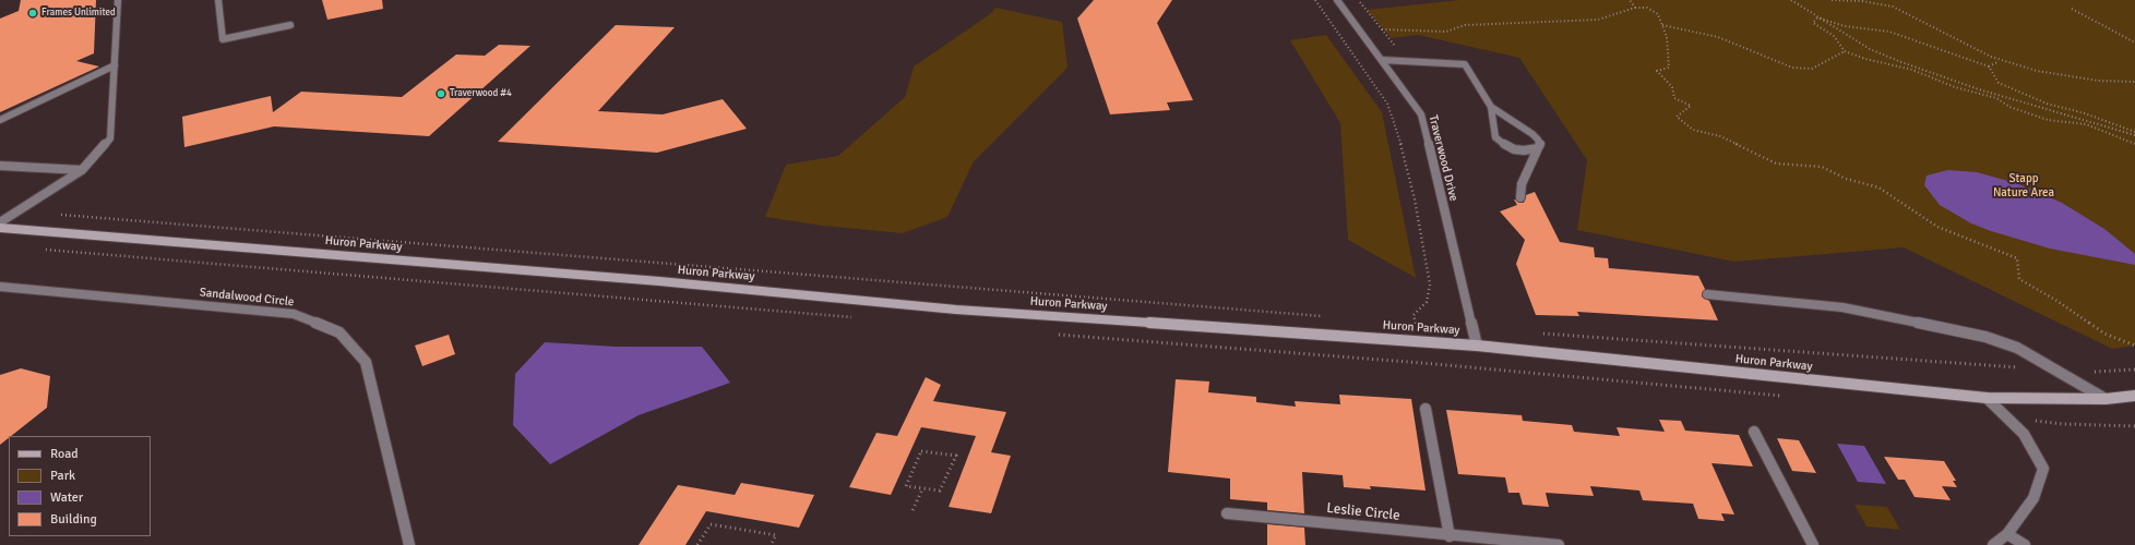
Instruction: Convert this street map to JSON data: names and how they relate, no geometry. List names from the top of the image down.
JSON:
{
  "streets": {
    "street": [
      "Traverwood Drive",
      "Huron Parkway",
      "Sandalwood Circle",
      "Leslie Circle"
    ]
  },
  "crossings": [
    ["Traverwood Drive", "Huron Parkway"]
  ],
  "parks": ["Stapp Nature Area"],
  "places": ["Frames Unlimited", "Traverwood #4"],
  "legend": [
    "Road",
    "Park",
    "Water",
    "Building"
  ]
}
